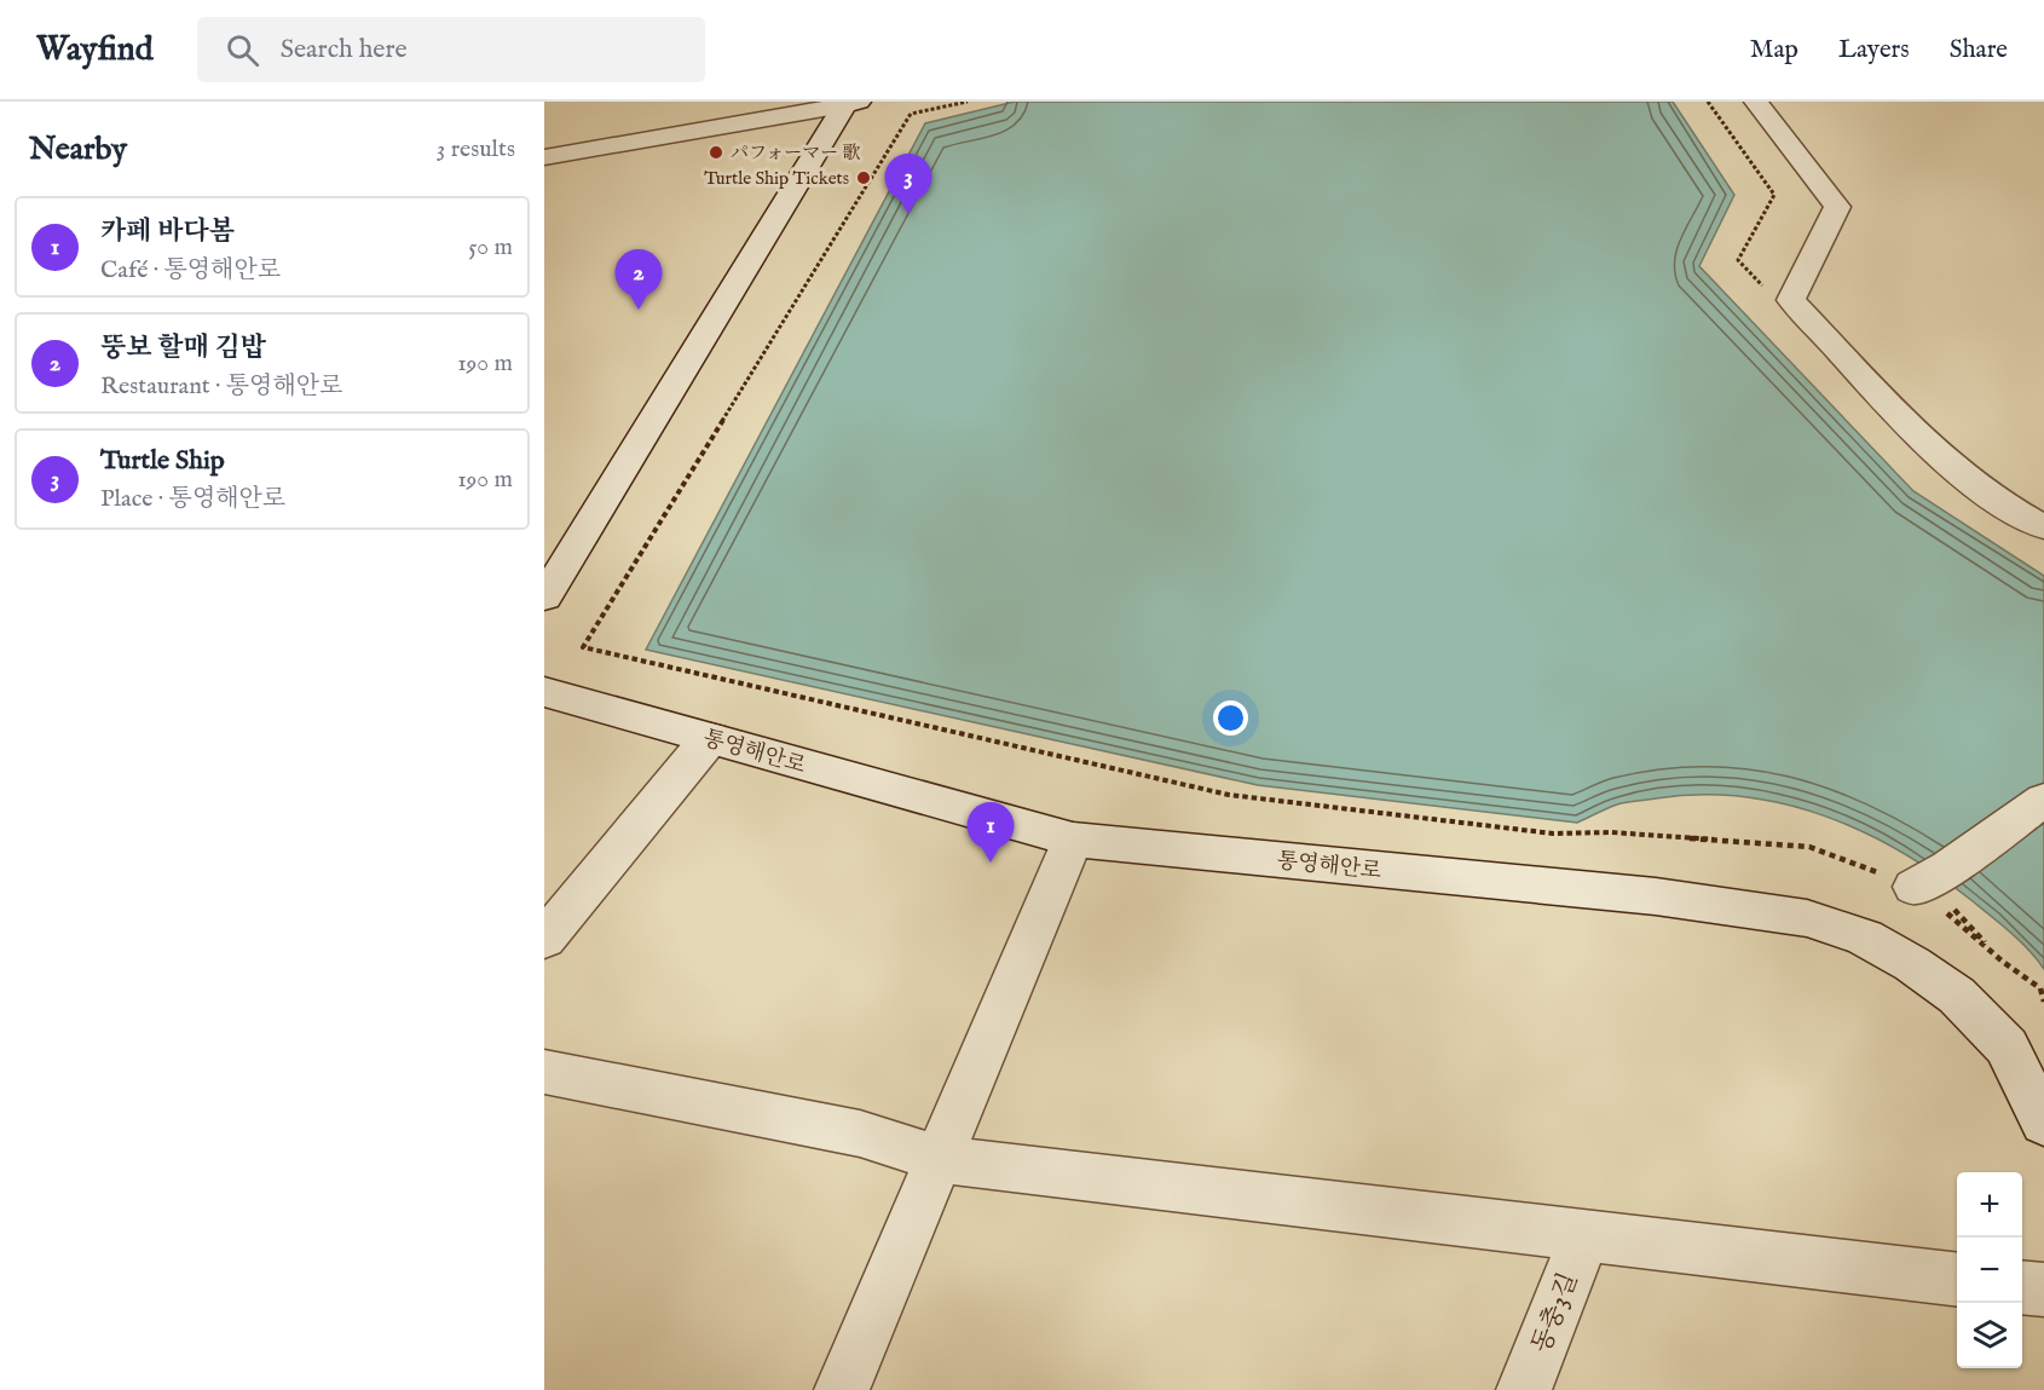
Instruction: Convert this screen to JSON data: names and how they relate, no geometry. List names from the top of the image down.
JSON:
{
  "streets": {
    "street": ["통영해안로", "동충3길"]
  },
  "places": ["パフォーマー 歌", "Turtle Ship Tickets"],
  "page": {
    "header": "Wayfind",
    "search": "Search here",
    "nav": ["Map", "Layers", "Share"],
    "heading": ["Nearby", "3 results"],
    "pins": ["3", "2", "1"],
    "list": [
      {
        "mark": "1",
        "name": "카페 바다봄",
        "note": "Café · 통영해안로",
        "value": "50 m"
      },
      {
        "mark": "2",
        "name": "뚱보 할매 김밥",
        "note": "Restaurant · 통영해안로",
        "value": "190 m"
      },
      {
        "mark": "3",
        "name": "Turtle Ship",
        "note": "Place · 통영해안로",
        "value": "190 m"
      }
    ],
    "map_buttons": ["+", "−"]
  }
}
